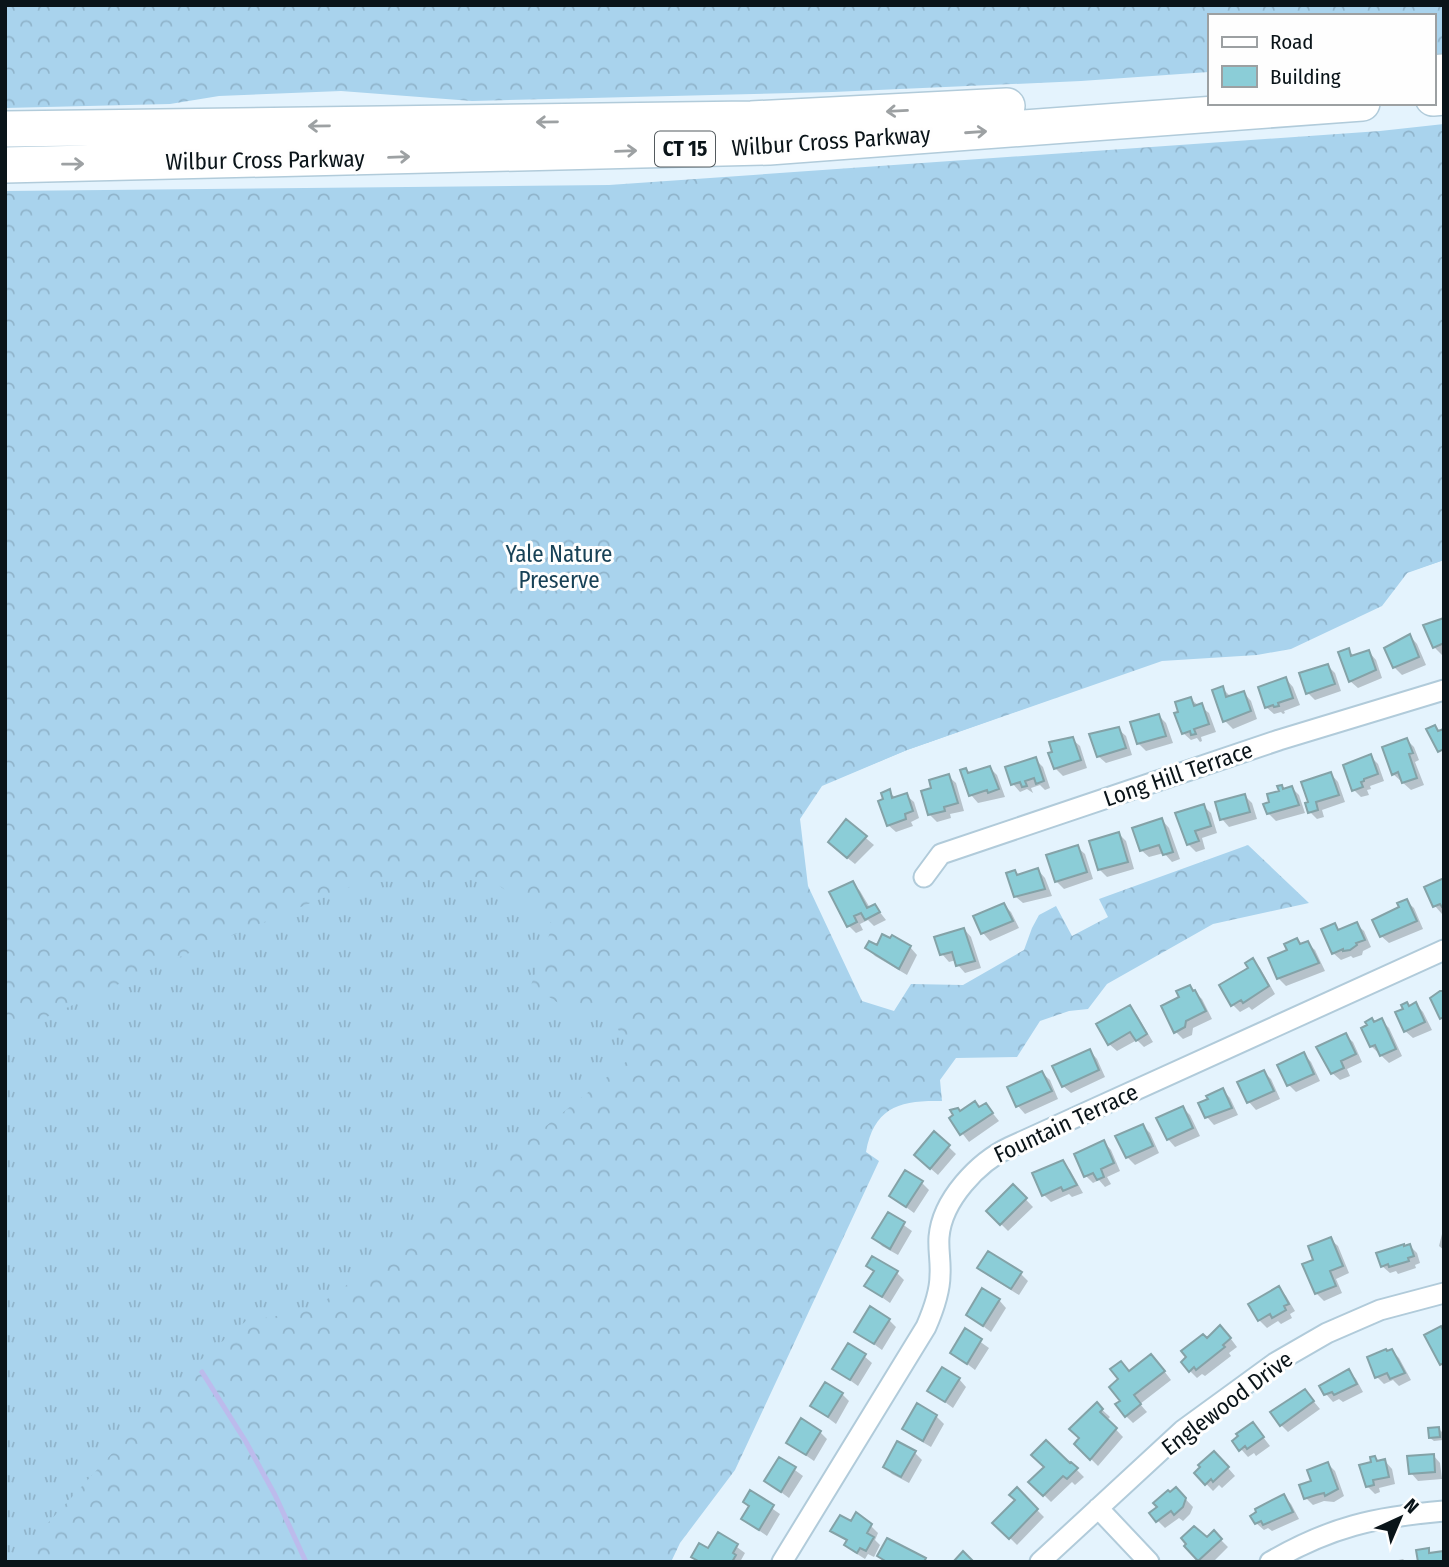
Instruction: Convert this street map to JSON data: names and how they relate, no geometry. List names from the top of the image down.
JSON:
{
  "streets": {
    "highway": ["Wilbur Cross Parkway", "CT 15"],
    "street": ["Long Hill Terrace", "Fountain Terrace", "Englewood Drive"]
  },
  "parks": ["Yale Nature Preserve"],
  "legend": ["Road", "Building"],
  "north": "top right"
}
